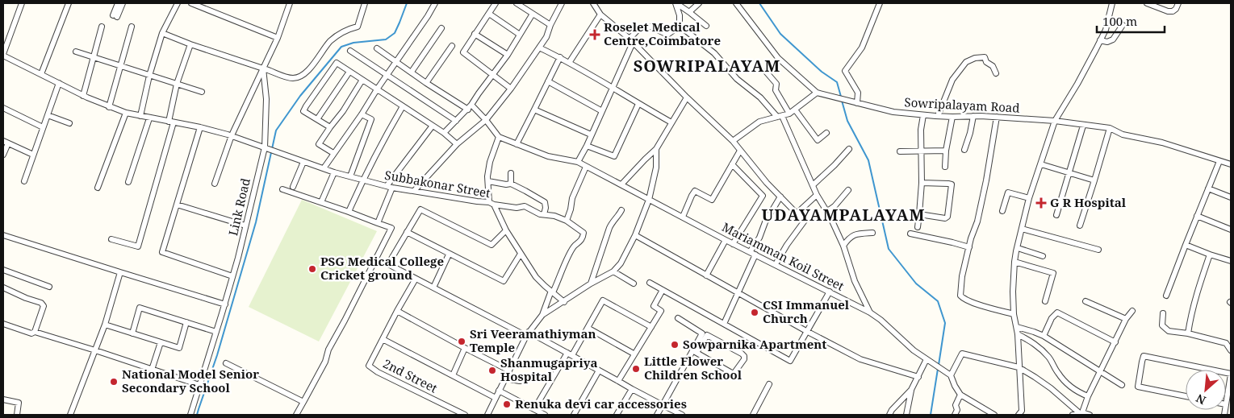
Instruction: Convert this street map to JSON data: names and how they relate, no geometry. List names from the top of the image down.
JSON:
{
  "streets": {
    "street": [
      "Sowripalayam Road",
      "Subbakonar Street",
      "Link Road",
      "Mariamman Koil Street",
      "2nd Street"
    ]
  },
  "crossings": [
    ["Subbakonar Street", "Link Road"]
  ],
  "districts": ["SOWRIPALAYAM", "UDAYAMPALAYAM"],
  "places": {
    "health": ["Roselet Medical Centre,Coimbatore", "G R Hospital"],
    "other": [
      "PSG Medical College Cricket ground",
      "CSI Immanuel Church",
      "Sri Veeramathiyman Temple",
      "Sowparnika Apartment",
      "Little Flower Children School",
      "Shanmugapriya Hospital",
      "National Model Senior Secondary School",
      "Renuka devi car accessories"
    ]
  },
  "scale_bar": "100 m",
  "north": "bottom left"
}
